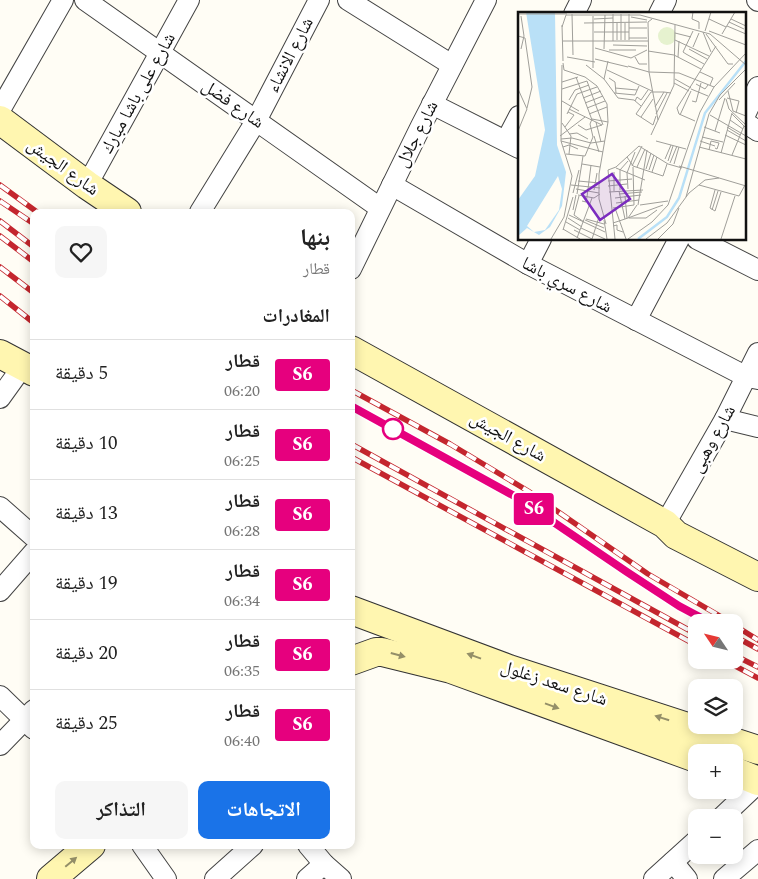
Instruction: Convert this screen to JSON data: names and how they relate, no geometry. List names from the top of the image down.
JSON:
{
  "streets": {
    "main road": ["شارع الجيش", "شارع سعد زغلول"],
    "street": [
      "شارع الانشاء",
      "شارع على باشا مبارك",
      "شارع فضل",
      "شارع جلال",
      "شارع سري باشا",
      "شارع وهبى"
    ]
  },
  "crossings": [
    ["شارع الانشاء", "شارع فضل"],
    ["شارع على باشا مبارك", "شارع فضل"],
    ["شارع على باشا مبارك", "شارع الجيش"],
    ["شارع فضل", "شارع جلال"],
    ["شارع جلال", "شارع سري باشا"],
    ["شارع الجيش", "شارع وهبى"],
    ["شارع سري باشا", "شارع وهبى"]
  ],
  "north": "top left",
  "page": {
    "on_map": "S6",
    "heading": [
      ["بنها", "قطار"],
      "المغادرات"
    ],
    "list": [
      {
        "mark": "S6",
        "name": "قطار",
        "note": "06:20",
        "value": "5 دقيقة"
      },
      {
        "mark": "S6",
        "name": "قطار",
        "note": "06:25",
        "value": "10 دقيقة"
      },
      {
        "mark": "S6",
        "name": "قطار",
        "note": "06:28",
        "value": "13 دقيقة"
      },
      {
        "mark": "S6",
        "name": "قطار",
        "note": "06:34",
        "value": "19 دقيقة"
      },
      {
        "mark": "S6",
        "name": "قطار",
        "note": "06:35",
        "value": "20 دقيقة"
      },
      {
        "mark": "S6",
        "name": "قطار",
        "note": "06:40",
        "value": "25 دقيقة"
      }
    ],
    "map_buttons": ["+", "−"],
    "buttons": ["الاتجاهات", "التذاكر"]
  }
}
